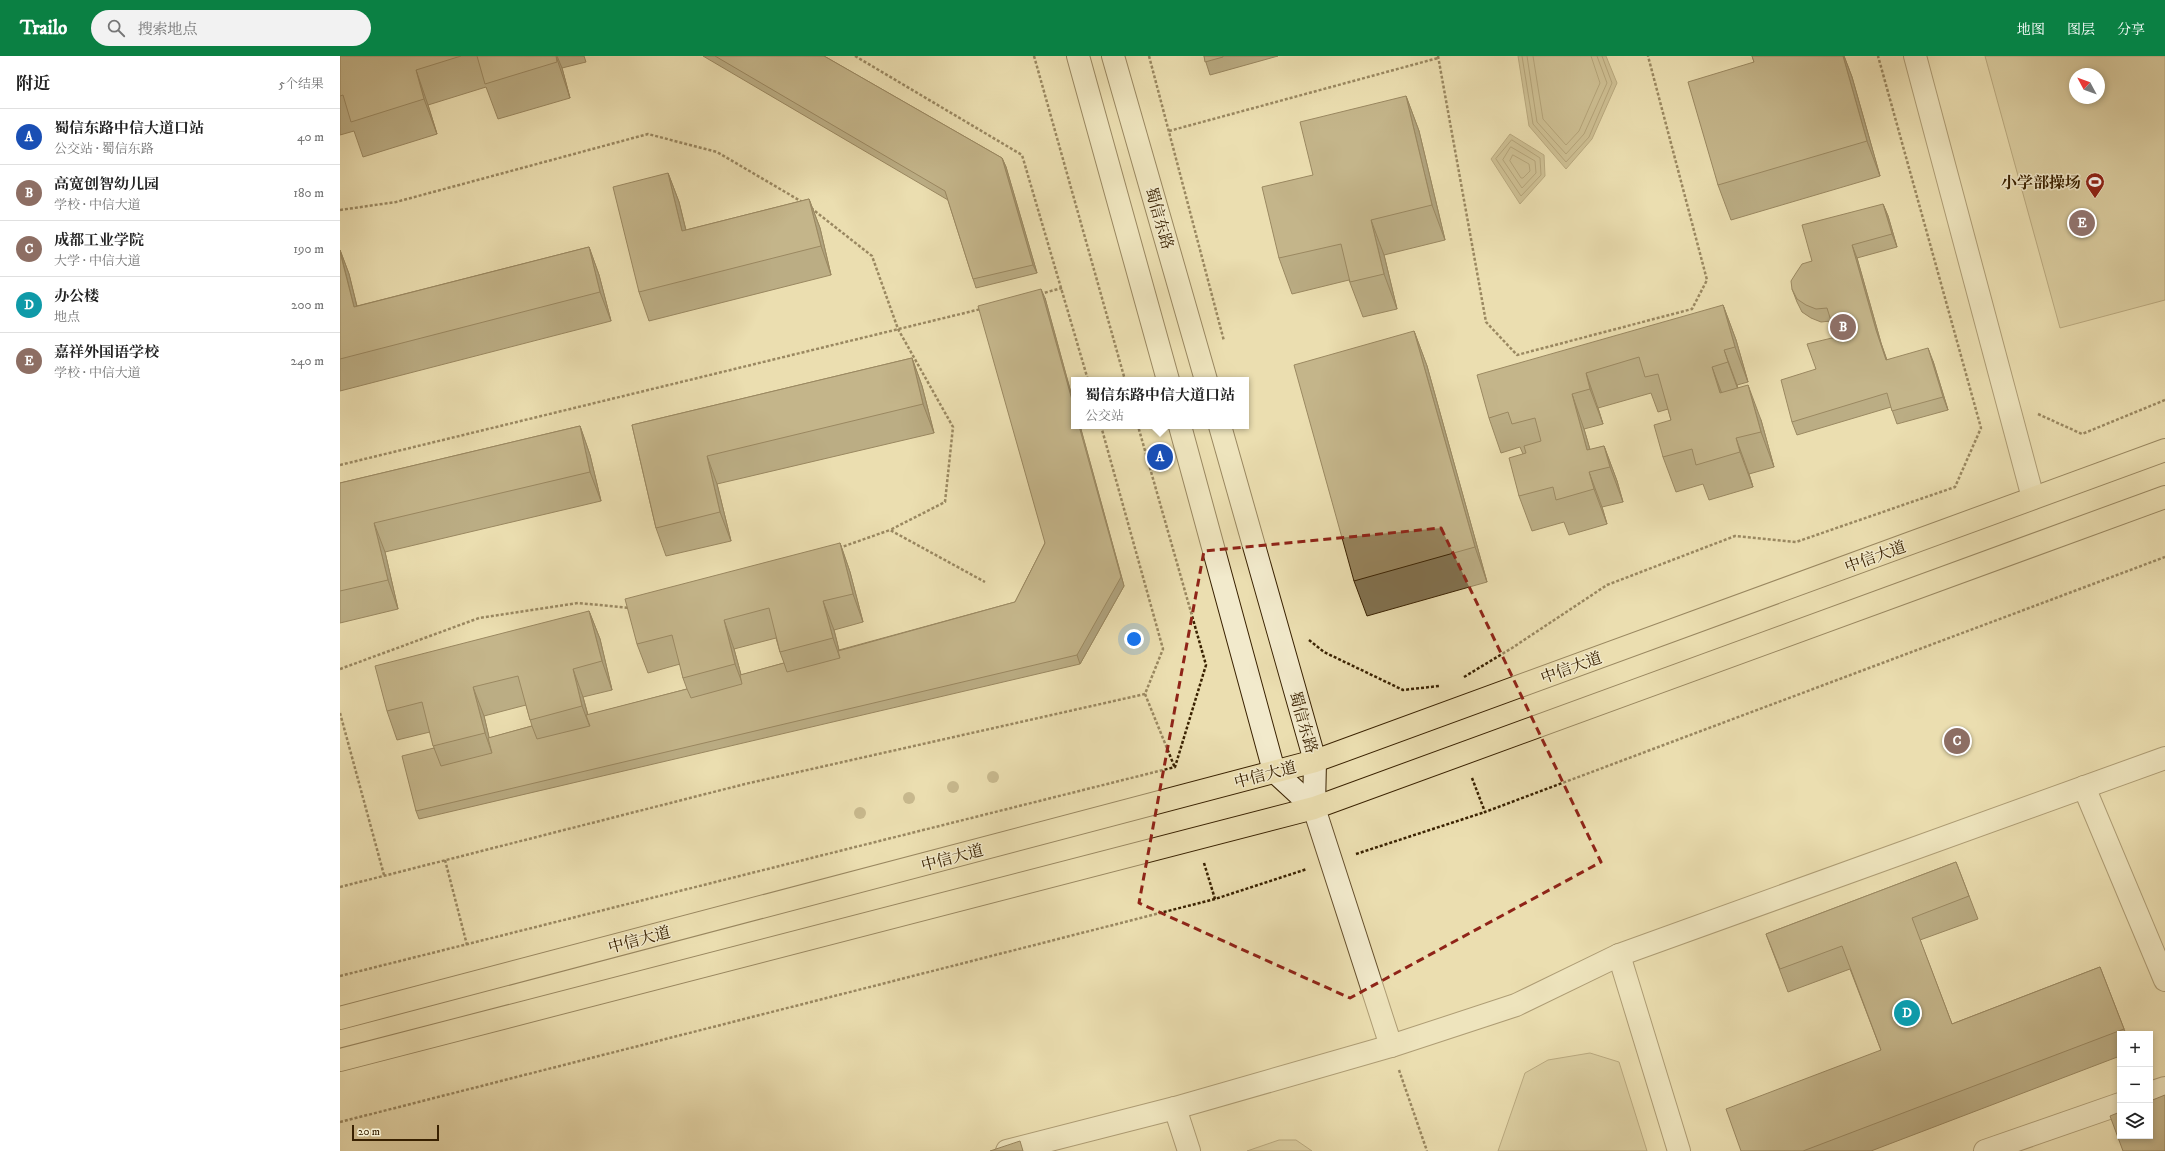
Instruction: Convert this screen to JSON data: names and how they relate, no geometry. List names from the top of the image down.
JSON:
{
  "streets": {
    "main road": ["中信大道"],
    "street": ["蜀信东路"]
  },
  "crossings": [
    ["蜀信东路", "中信大道"]
  ],
  "places": {
    "sports": ["小学部操场"]
  },
  "scale_bar": "20 m",
  "north": "top left",
  "page": {
    "header": "Trailo",
    "search": "搜索地点",
    "nav": ["地图", "图层", "分享"],
    "heading": ["附近", "5个结果"],
    "list": [
      {
        "mark": "A",
        "name": "蜀信东路中信大道口站",
        "note": "公交站 · 蜀信东路",
        "value": "40 m"
      },
      {
        "mark": "B",
        "name": "高宽创智幼儿园",
        "note": "学校 · 中信大道",
        "value": "180 m"
      },
      {
        "mark": "C",
        "name": "成都工业学院",
        "note": "大学 · 中信大道",
        "value": "190 m"
      },
      {
        "mark": "D",
        "name": "办公楼",
        "note": "地点",
        "value": "200 m"
      },
      {
        "mark": "E",
        "name": "嘉祥外国语学校",
        "note": "学校 · 中信大道",
        "value": "240 m"
      }
    ],
    "pins": [
      "E",
      "B",
      "A",
      "C",
      "D"
    ],
    "popup": ["蜀信东路中信大道口站", "公交站"],
    "map_buttons": ["+", "−"],
    "scale": "20 m"
  }
}
